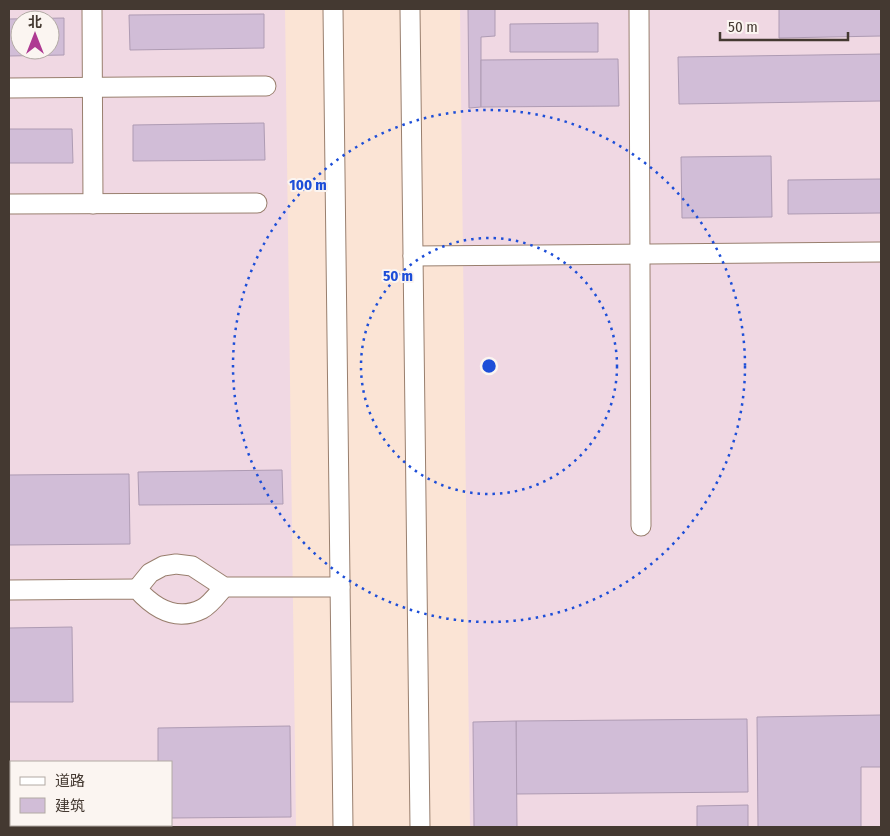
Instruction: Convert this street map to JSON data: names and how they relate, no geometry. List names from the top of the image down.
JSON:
{
  "legend": ["道路", "建筑"],
  "scale_bar": "50 m",
  "north": "top",
  "rings": ["100 m", "50 m"]
}
